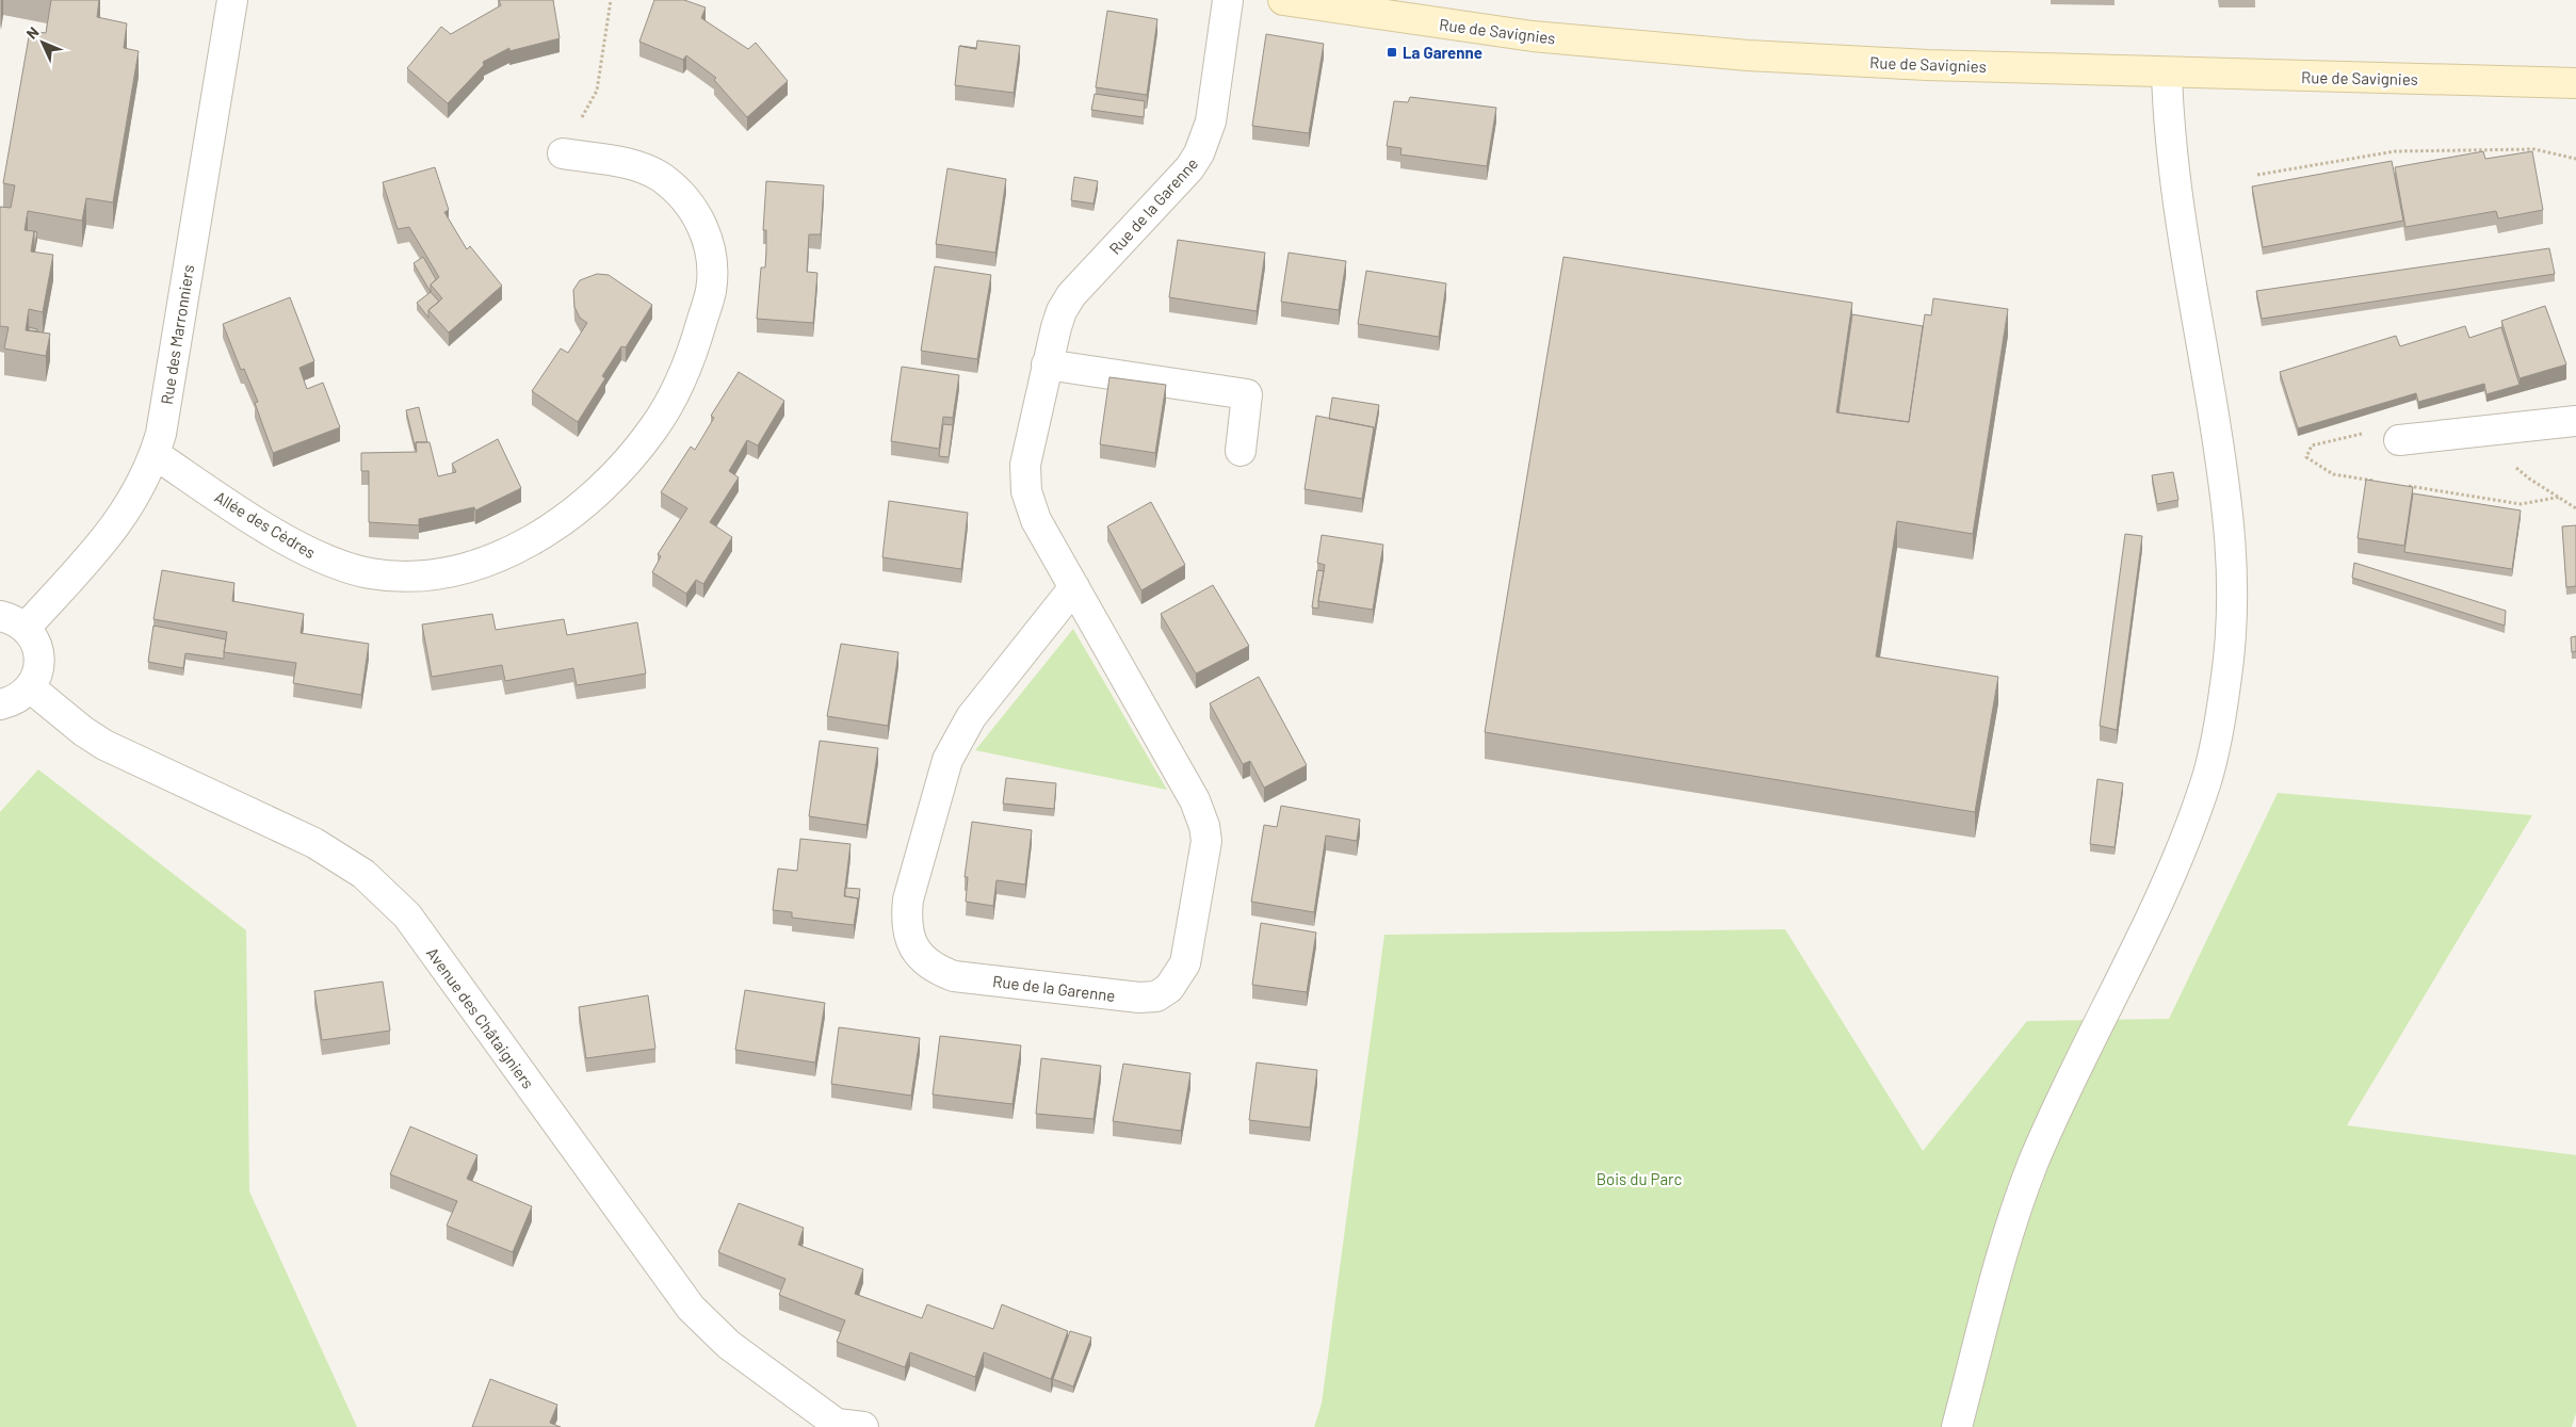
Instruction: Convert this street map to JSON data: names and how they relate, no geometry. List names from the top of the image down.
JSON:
{
  "streets": {
    "street": [
      "Rue de Savignies",
      "Rue de la Garenne",
      "Rue des Marronniers",
      "Allée des Cèdres",
      "Avenue des Châtaigniers"
    ]
  },
  "crossings": [
    ["Rue des Marronniers", "Allée des Cèdres"]
  ],
  "parks": ["Bois du Parc"],
  "places": {
    "transit": ["La Garenne"]
  },
  "north": "top left"
}
